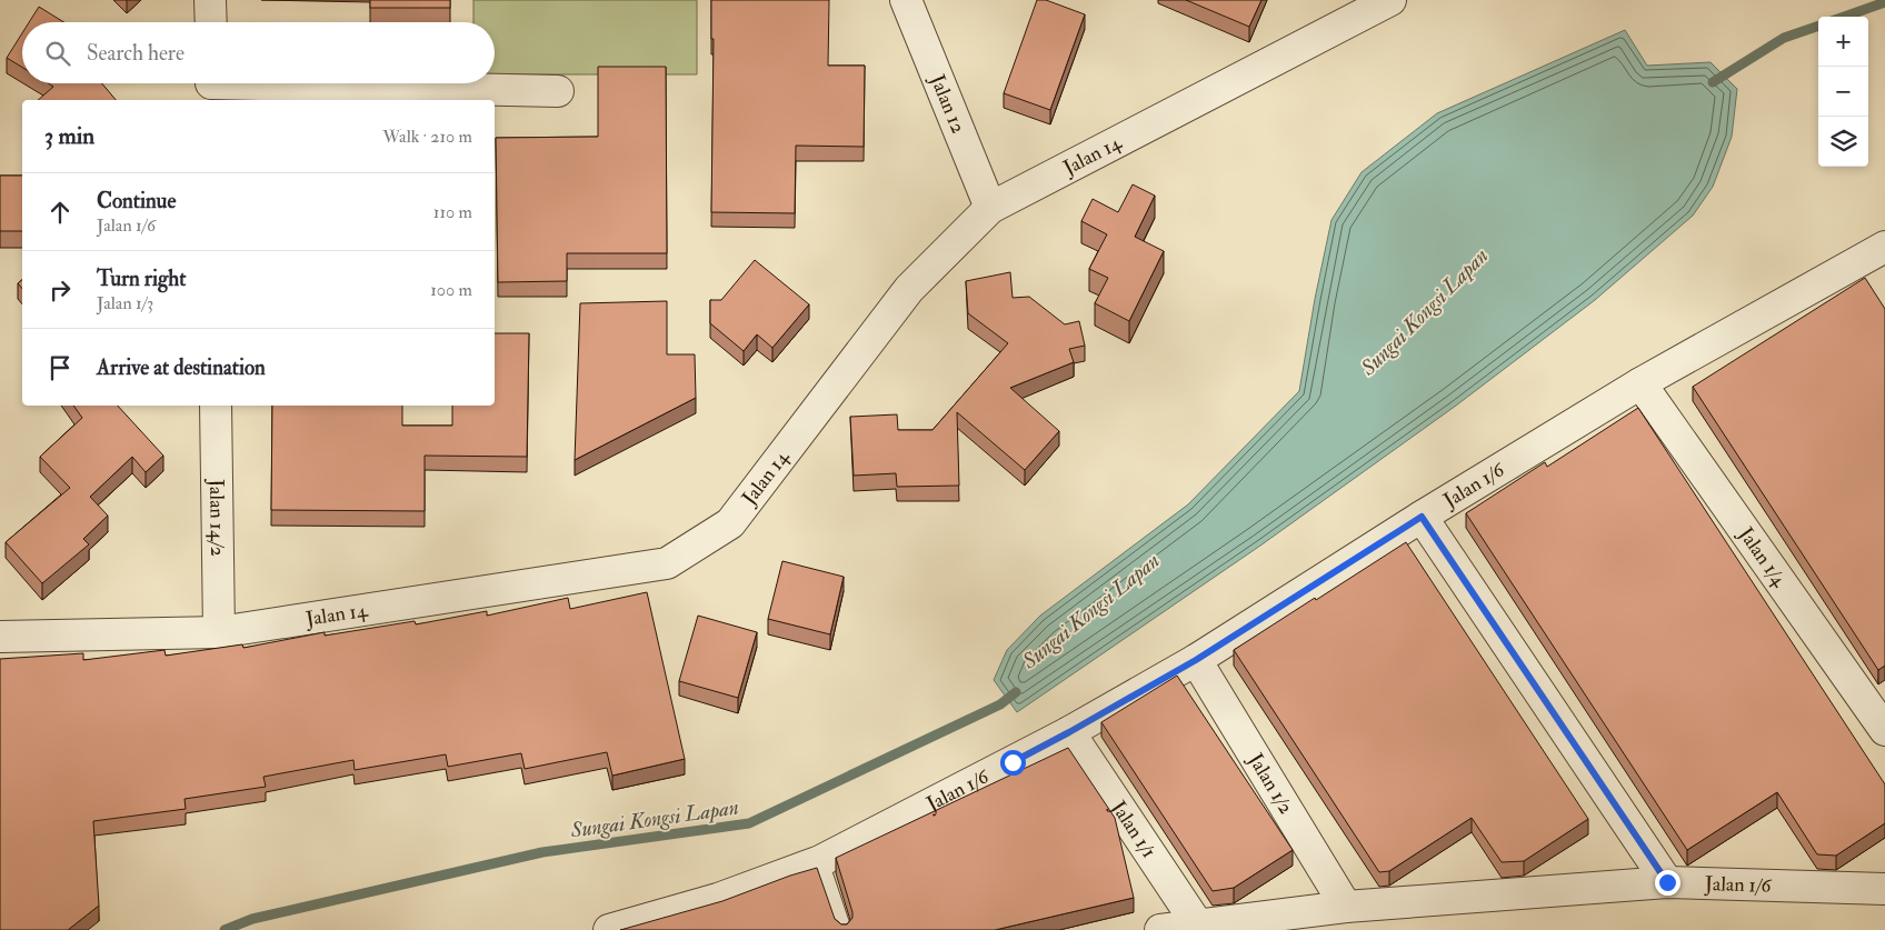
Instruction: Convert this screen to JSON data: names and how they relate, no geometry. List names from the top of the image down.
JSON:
{
  "streets": {
    "street": [
      "Jalan 12",
      "Jalan 14",
      "Jalan 1/6",
      "Jalan 14/2",
      "Jalan 1/4",
      "Jalan 1/2",
      "Jalan 1/1"
    ]
  },
  "crossings": [
    ["Jalan 12", "Jalan 14"],
    ["Jalan 14", "Jalan 14/2"],
    ["Jalan 1/6", "Jalan 1/4"],
    ["Jalan 1/6", "Jalan 1/2"],
    ["Jalan 1/6", "Jalan 1/1"]
  ],
  "water": ["Sungai Kongsi Lapan"],
  "page": {
    "map_buttons": ["+", "−"],
    "search": "Search here",
    "heading": ["3 min", "Walk · 210 m"],
    "list": [
      ["Continue", "Jalan 1/6", "110 m"],
      ["Turn right", "Jalan 1/3", "100 m"],
      "Arrive at destination"
    ]
  }
}
